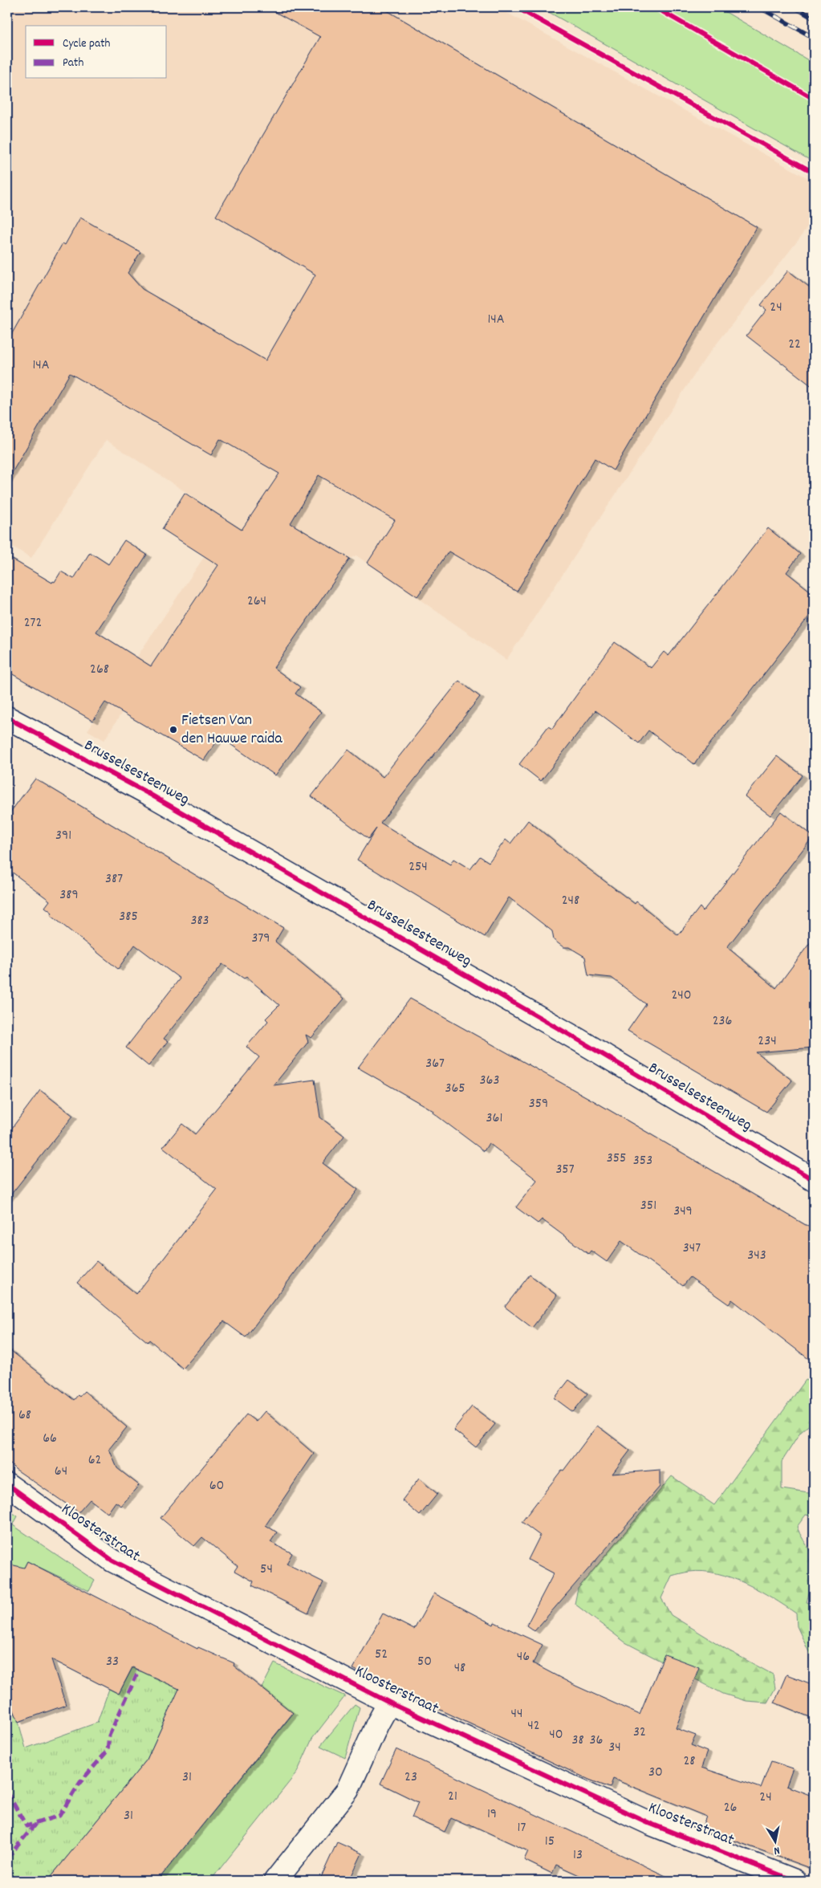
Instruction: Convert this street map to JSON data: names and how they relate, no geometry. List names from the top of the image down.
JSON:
{
  "streets": {
    "street": ["Brusselsesteenweg", "Kloosterstraat"]
  },
  "places": ["Fietsen Van den Hauwe raida"],
  "house_numbers": [
    "24",
    "14A",
    "22",
    "14A",
    "264",
    "272",
    "268",
    "391",
    "254",
    "387",
    "389",
    "248",
    "385",
    "383",
    "379",
    "240",
    "236",
    "234",
    "367",
    "363",
    "365",
    "359",
    "361",
    "355",
    "353",
    "357",
    "351",
    "349",
    "347",
    "343",
    "68",
    "66",
    "62",
    "64",
    "60",
    "54",
    "52",
    "46",
    "33",
    "50",
    "48",
    "44",
    "42",
    "32",
    "40",
    "38",
    "36",
    "34",
    "28",
    "30",
    "31",
    "23",
    "21",
    "24",
    "26",
    "19",
    "31",
    "17",
    "15",
    "13"
  ],
  "legend": ["Cycle path", "Path"],
  "north": "bottom"
}
